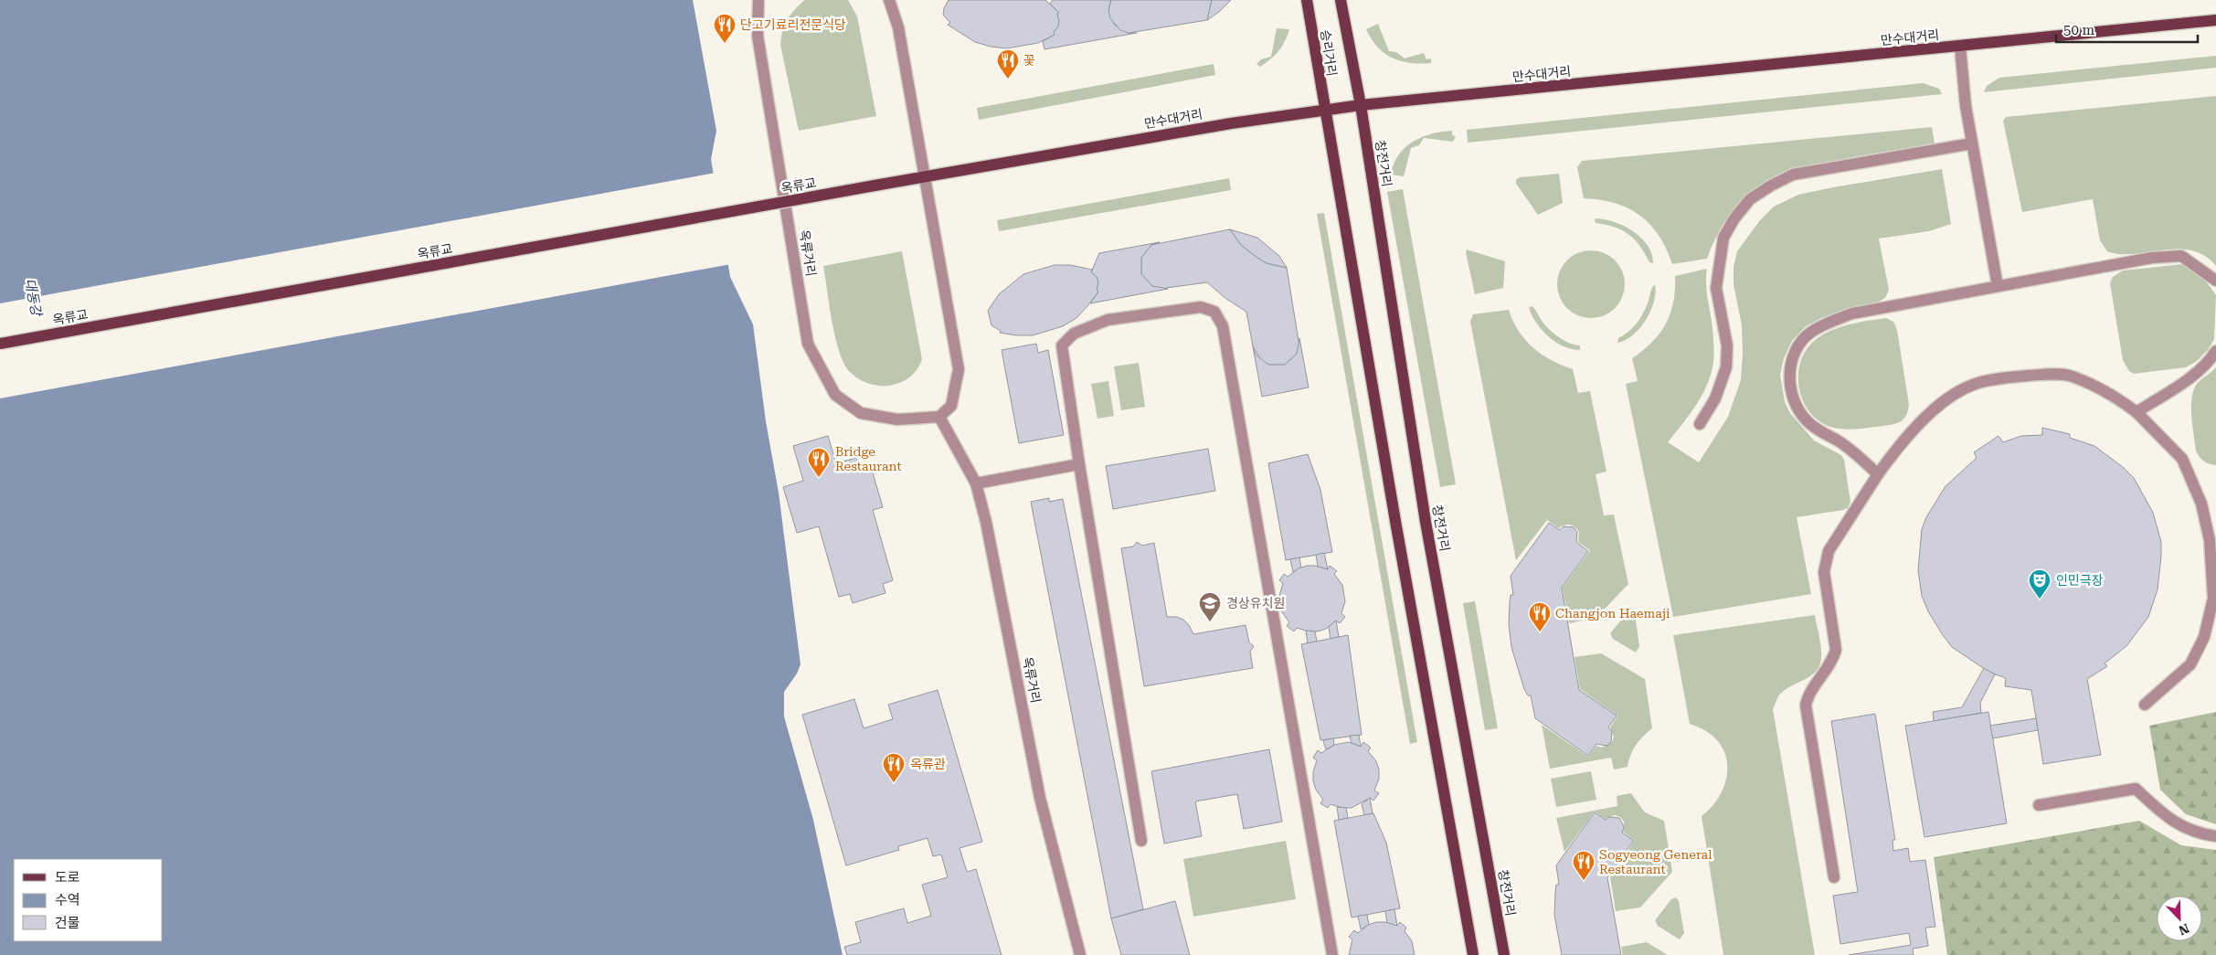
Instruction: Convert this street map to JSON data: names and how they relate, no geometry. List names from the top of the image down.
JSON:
{
  "streets": {
    "main road": [
      "만수대거리",
      "승리거리",
      "창전거리",
      "옥류교"
    ],
    "street": ["옥류거리"]
  },
  "crossings": [
    ["만수대거리", "승리거리"],
    ["만수대거리", "창전거리"],
    ["만수대거리", "옥류교"],
    ["승리거리", "창전거리"]
  ],
  "water": ["대동강"],
  "places": {
    "restaurant": [
      "단고기료리전문식당",
      "꽃",
      "Bridge Restaurant",
      "Changjon Haemaji",
      "옥류관",
      "Sogyeong General Restaurant"
    ],
    "theatre": ["인민극장"],
    "school or university": ["경상유치원"]
  },
  "legend": ["도로", "수역", "건물"],
  "scale_bar": "50 m",
  "north": "bottom right"
}
